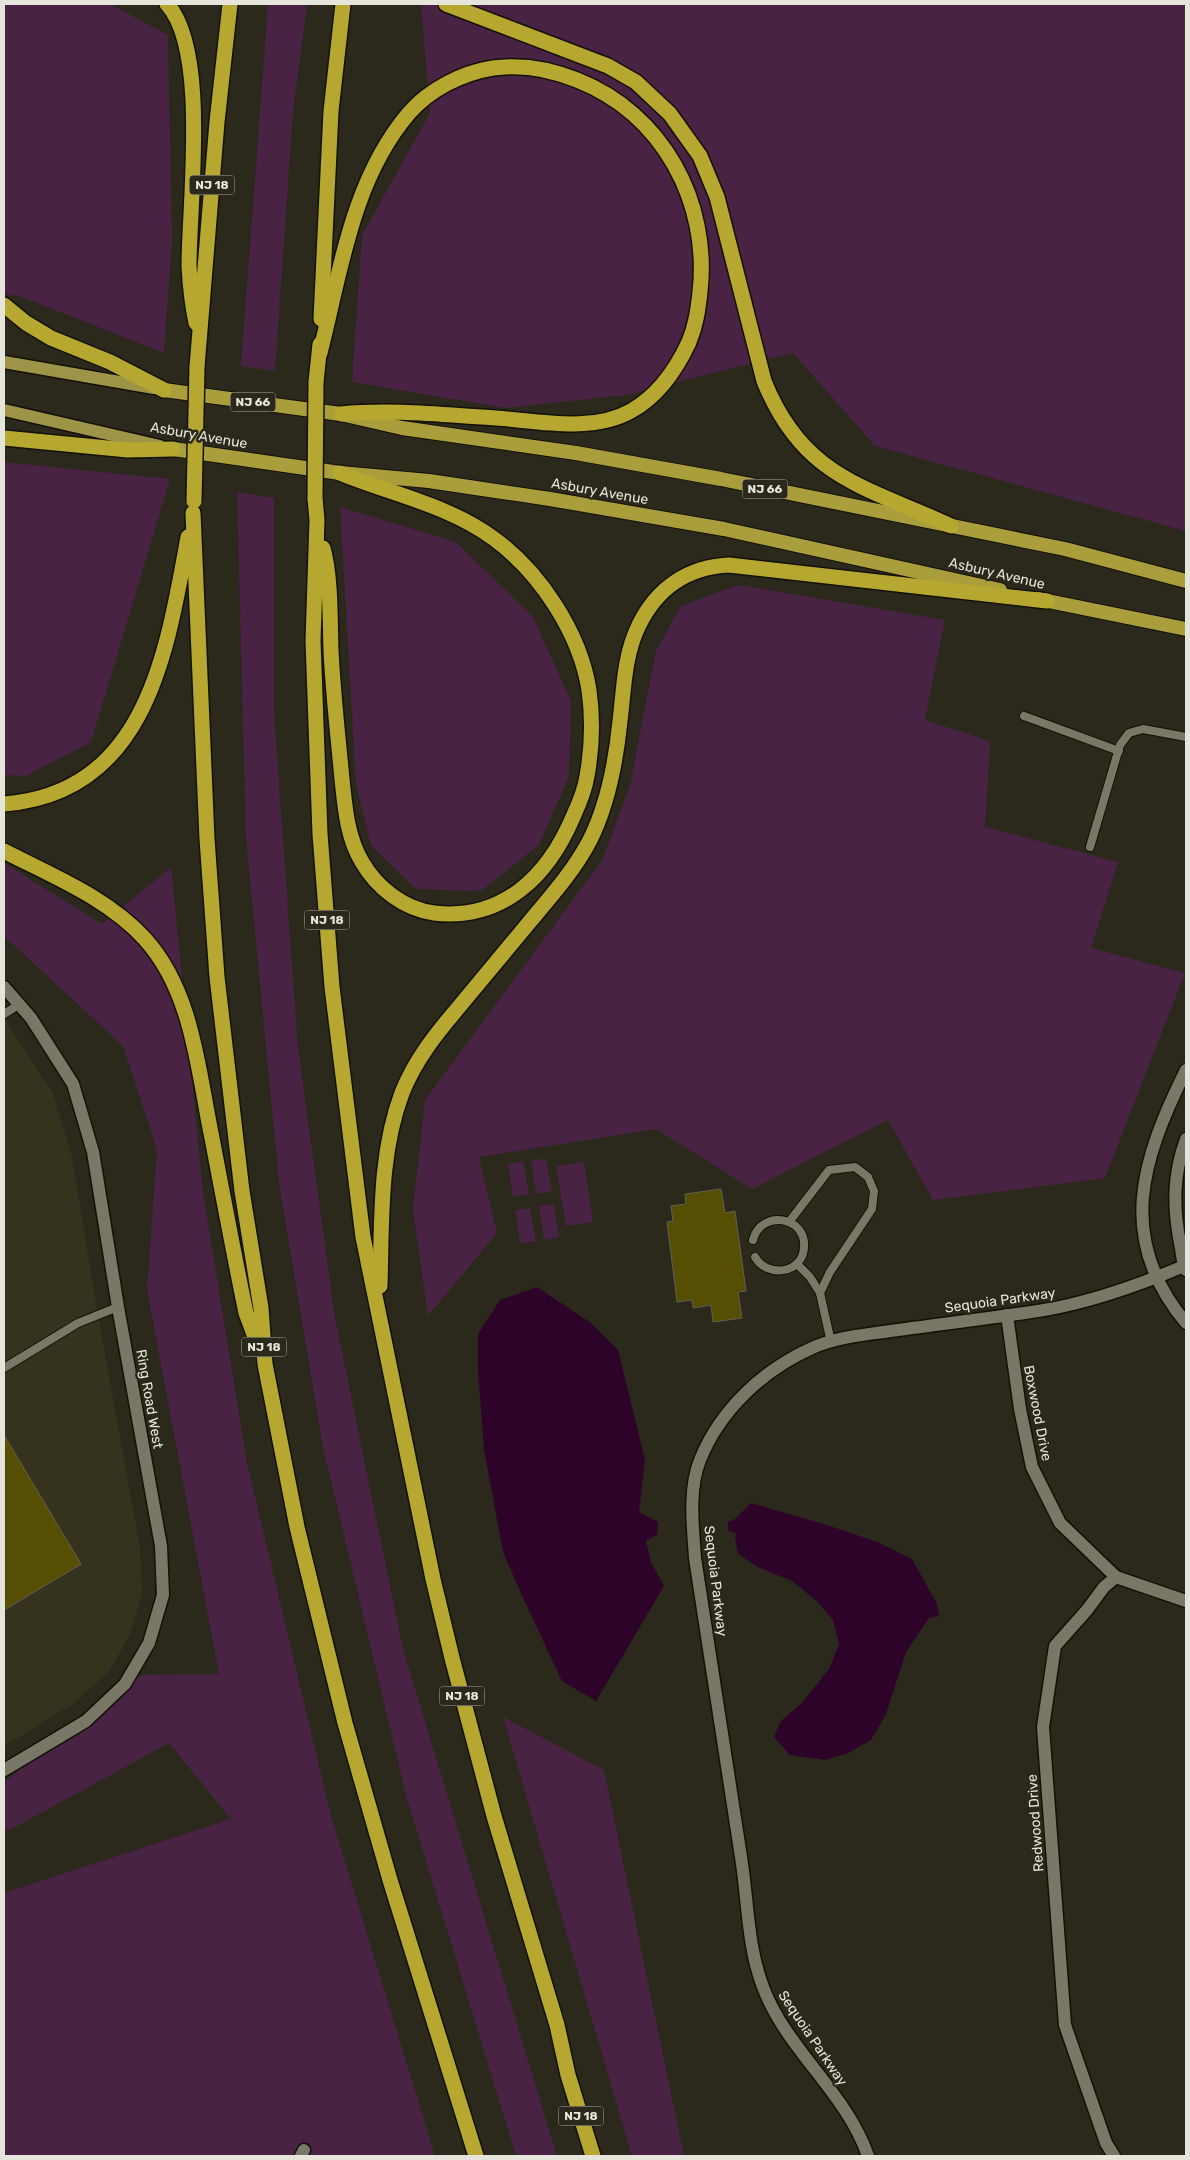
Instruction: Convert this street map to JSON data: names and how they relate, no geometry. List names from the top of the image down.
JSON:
{
  "streets": {
    "highway": ["NJ 18", "NJ 66", "Asbury Avenue"],
    "street": [
      "Sequoia Parkway",
      "Ring Road West",
      "Boxwood Drive",
      "Redwood Drive"
    ]
  },
  "crossings": [
    ["Sequoia Parkway", "Boxwood Drive"],
    ["Boxwood Drive", "Redwood Drive"]
  ]
}
